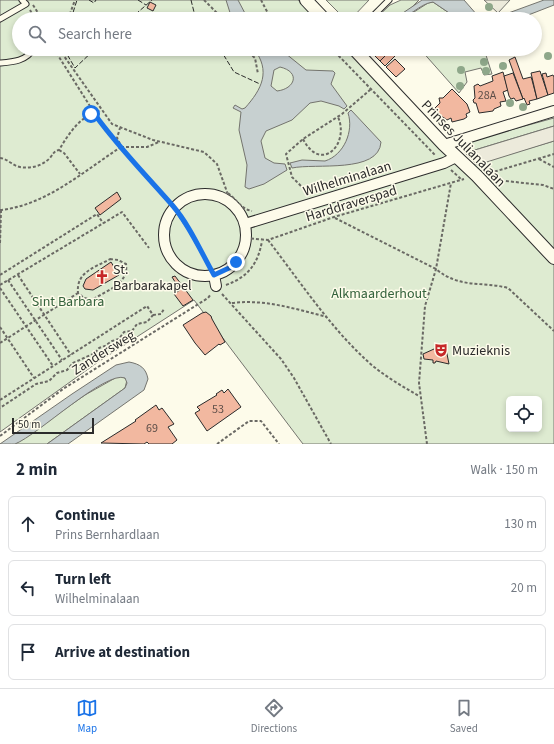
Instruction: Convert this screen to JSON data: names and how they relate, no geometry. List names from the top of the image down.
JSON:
{
  "streets": {
    "street": ["Prinses Julianalaan", "Wilhelminalaan"],
    "path": ["Harddraverspad", "Zandersweg"]
  },
  "crossings": [
    ["Prinses Julianalaan", "Wilhelminalaan"],
    ["Harddraverspad", "Zandersweg"]
  ],
  "parks": ["Alkmaarderhout", "Sint Barbara"],
  "places": {
    "church": ["St. Barbarakapel"],
    "theatre": ["Muzieknis"]
  },
  "house_numbers": ["28A", "53", "69"],
  "scale_bar": "50 m",
  "page": {
    "search": "Search here",
    "scale": "50 m",
    "heading": ["2 min", "Walk · 150 m"],
    "list": [
      ["Continue", "Prins Bernhardlaan", "130 m"],
      ["Turn left", "Wilhelminalaan", "20 m"],
      "Arrive at destination"
    ],
    "nav": ["Map", "Directions", "Saved"]
  }
}
